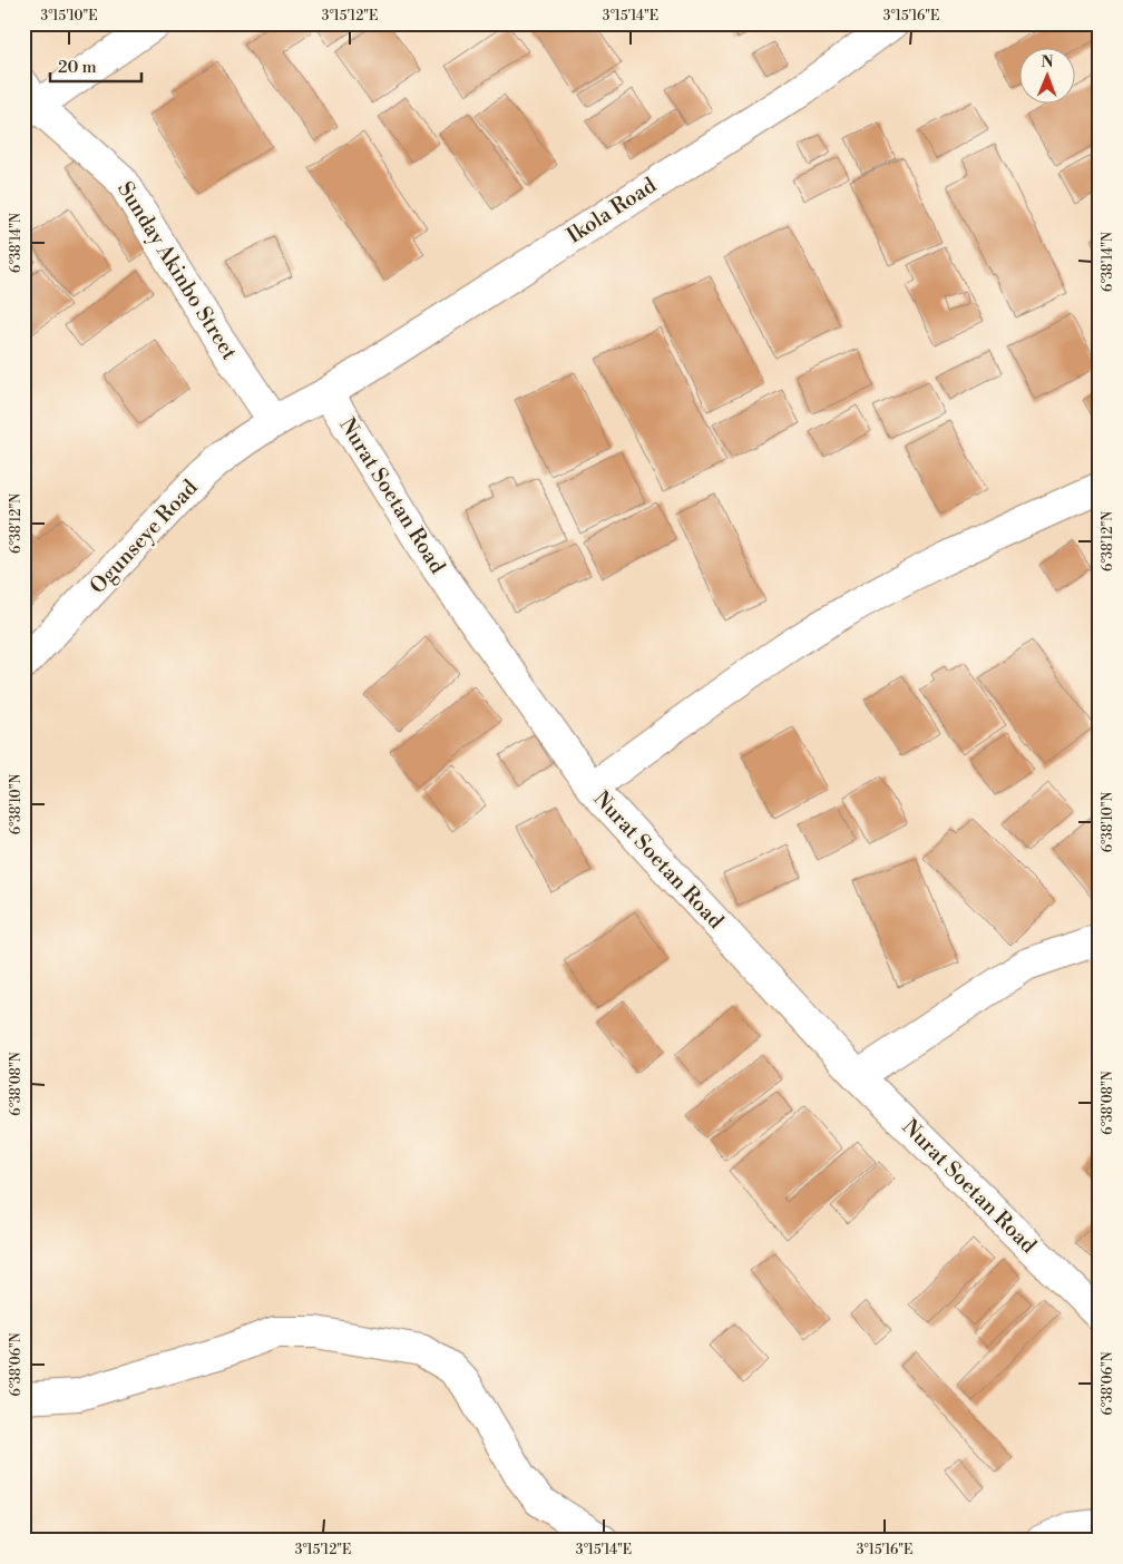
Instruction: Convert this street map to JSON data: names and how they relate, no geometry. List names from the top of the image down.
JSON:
{
  "streets": {
    "street": [
      "Ikola Road",
      "Sunday Akinbo Street",
      "Nurat Soetan Road",
      "Ogunseye Road"
    ]
  },
  "crossings": [
    ["Ikola Road", "Nurat Soetan Road"],
    ["Sunday Akinbo Street", "Ogunseye Road"]
  ],
  "scale_bar": "20 m",
  "north": "top",
  "coordinates": [
    "3°15'10\"E",
    "3°15'12\"E",
    "3°15'14\"E",
    "3°15'16\"E",
    "6°38'14\"N",
    "6°38'12\"N",
    "6°38'10\"N",
    "6°38'08\"N",
    "6°38'06\"N"
  ]
}
